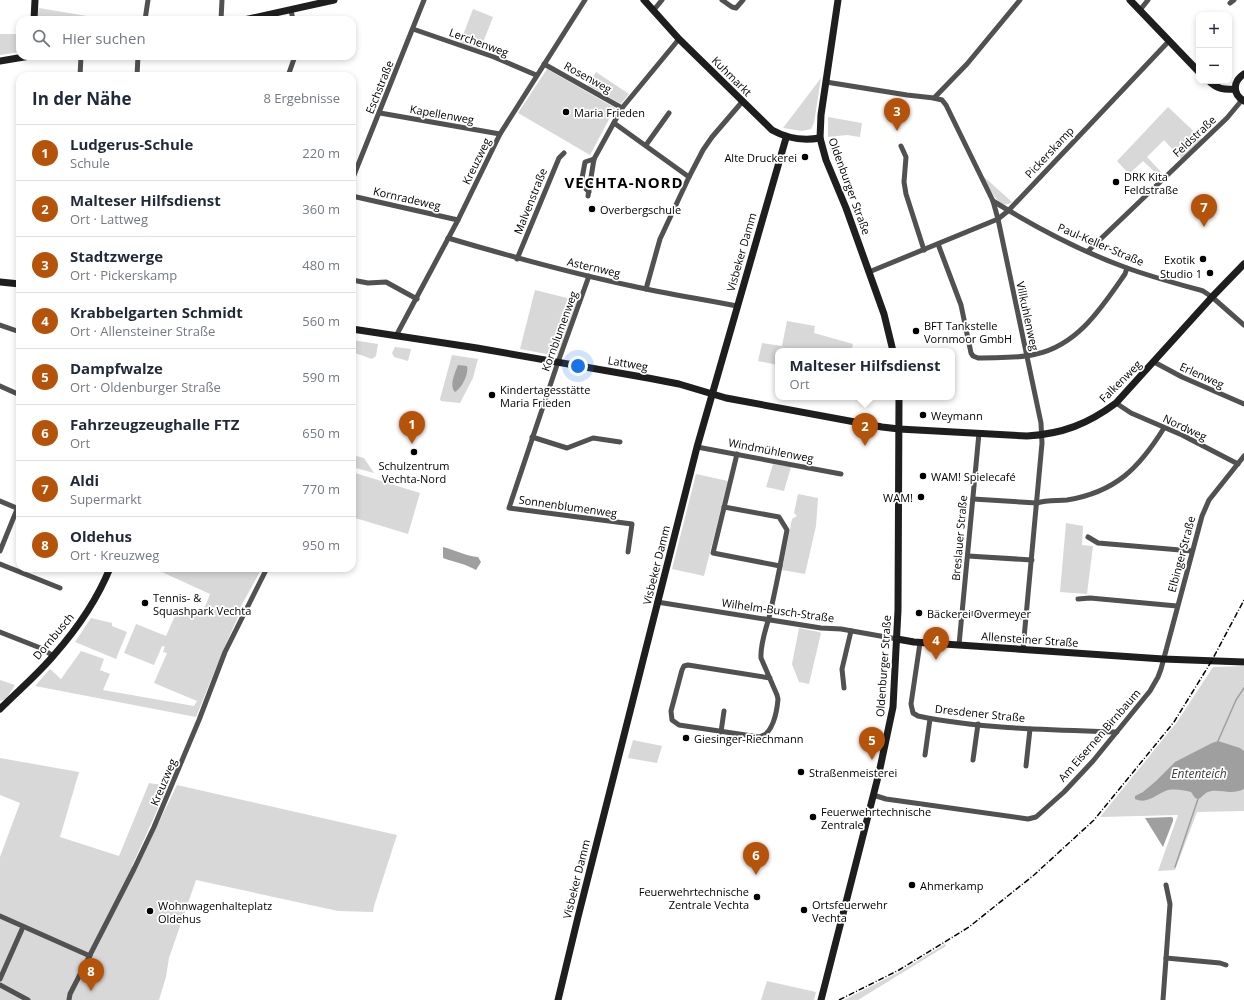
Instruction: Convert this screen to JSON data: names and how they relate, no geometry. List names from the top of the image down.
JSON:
{
  "streets": {
    "street": [
      "Lerchenweg",
      "Kuhmarkt",
      "Rosenweg",
      "Eschstraße",
      "Kapellenweg",
      "Feldstraße",
      "Pickerskamp",
      "Kreuzweg",
      "Oldenburger Straße",
      "Kornradeweg",
      "Malvenstraße",
      "Paul-Keller-Straße",
      "Visbeker Damm",
      "Asternweg",
      "Villkuhlenweg",
      "Kornblumenweg",
      "Lattweg",
      "Erlenweg",
      "Falkenweg",
      "Nordweg",
      "Windmühlenweg",
      "Sonnenblumenweg",
      "Breslauer Straße",
      "Elbinger Straße",
      "Wilhelm-Busch-Straße",
      "Dornbusch",
      "Allensteiner Straße",
      "Dresdener Straße",
      "Am Eisernen Birnbaum"
    ]
  },
  "crossings": [
    ["Lerchenweg", "Eschstraße"],
    ["Lerchenweg", "Kreuzweg"],
    ["Kuhmarkt", "Oldenburger Straße"],
    ["Kuhmarkt", "Visbeker Damm"],
    ["Rosenweg", "Kreuzweg"],
    ["Eschstraße", "Kapellenweg"],
    ["Kapellenweg", "Kreuzweg"],
    ["Feldstraße", "Paul-Keller-Straße"],
    ["Pickerskamp", "Oldenburger Straße"],
    ["Pickerskamp", "Paul-Keller-Straße"],
    ["Pickerskamp", "Villkuhlenweg"],
    ["Kreuzweg", "Kornradeweg"],
    ["Kreuzweg", "Asternweg"],
    ["Kreuzweg", "Lattweg"],
    ["Oldenburger Straße", "Lattweg"],
    ["Oldenburger Straße", "Falkenweg"],
    ["Oldenburger Straße", "Wilhelm-Busch-Straße"],
    ["Oldenburger Straße", "Allensteiner Straße"],
    ["Oldenburger Straße", "Am Eisernen Birnbaum"],
    ["Malvenstraße", "Asternweg"],
    ["Paul-Keller-Straße", "Falkenweg"],
    ["Visbeker Damm", "Asternweg"],
    ["Visbeker Damm", "Lattweg"],
    ["Visbeker Damm", "Windmühlenweg"],
    ["Visbeker Damm", "Wilhelm-Busch-Straße"],
    ["Asternweg", "Kornblumenweg"],
    ["Villkuhlenweg", "Falkenweg"],
    ["Villkuhlenweg", "Allensteiner Straße"],
    ["Kornblumenweg", "Lattweg"],
    ["Kornblumenweg", "Sonnenblumenweg"],
    ["Lattweg", "Falkenweg"],
    ["Erlenweg", "Falkenweg"],
    ["Falkenweg", "Nordweg"],
    ["Falkenweg", "Breslauer Straße"],
    ["Nordweg", "Elbinger Straße"],
    ["Breslauer Straße", "Allensteiner Straße"],
    ["Elbinger Straße", "Allensteiner Straße"],
    ["Elbinger Straße", "Am Eisernen Birnbaum"],
    ["Wilhelm-Busch-Straße", "Allensteiner Straße"],
    ["Allensteiner Straße", "Dresdener Straße"],
    ["Allensteiner Straße", "Am Eisernen Birnbaum"],
    ["Dresdener Straße", "Am Eisernen Birnbaum"]
  ],
  "districts": ["VECHTA-NORD"],
  "water": ["Ententeich"],
  "places": [
    "Maria Frieden",
    "Alte Druckerei",
    "DRK Kita Feldstraße",
    "Overbergschule",
    "Exotik",
    "Studio 1",
    "BFT Tankstelle Vornmoor GmbH",
    "Kindertagesstätte Maria Frieden",
    "Weymann",
    "Schulzentrum Vechta-Nord",
    "WAM! Spielecafé",
    "WAM!",
    "Tennis- & Squashpark Vechta",
    "Bäckerei Overmeyer",
    "Giesinger-Riechmann",
    "Straßenmeisterei",
    "Feuerwehrtechnische Zentrale",
    "Ahmerkamp",
    "Feuerwehrtechnische Zentrale Vechta",
    "Ortsfeuerwehr Vechta",
    "Wohnwagenhalteplatz Oldehus"
  ],
  "page": {
    "map_buttons": ["+", "−"],
    "search": "Hier suchen",
    "heading": ["In der Nähe", "8 Ergebnisse"],
    "pins": [
      "3",
      "7",
      "1",
      "2",
      "4",
      "5",
      "6",
      "8"
    ],
    "list": [
      {
        "mark": "1",
        "name": "Ludgerus-Schule",
        "note": "Schule",
        "value": "220 m"
      },
      {
        "mark": "2",
        "name": "Malteser Hilfsdienst",
        "note": "Ort · Lattweg",
        "value": "360 m"
      },
      {
        "mark": "3",
        "name": "Stadtzwerge",
        "note": "Ort · Pickerskamp",
        "value": "480 m"
      },
      {
        "mark": "4",
        "name": "Krabbelgarten Schmidt",
        "note": "Ort · Allensteiner Straße",
        "value": "560 m"
      },
      {
        "mark": "5",
        "name": "Dampfwalze",
        "note": "Ort · Oldenburger Straße",
        "value": "590 m"
      },
      {
        "mark": "6",
        "name": "Fahrzeugzeughalle FTZ",
        "note": "Ort",
        "value": "650 m"
      },
      {
        "mark": "7",
        "name": "Aldi",
        "note": "Supermarkt",
        "value": "770 m"
      },
      {
        "mark": "8",
        "name": "Oldehus",
        "note": "Ort · Kreuzweg",
        "value": "950 m"
      }
    ],
    "popup": ["Malteser Hilfsdienst", "Ort"]
  }
}
